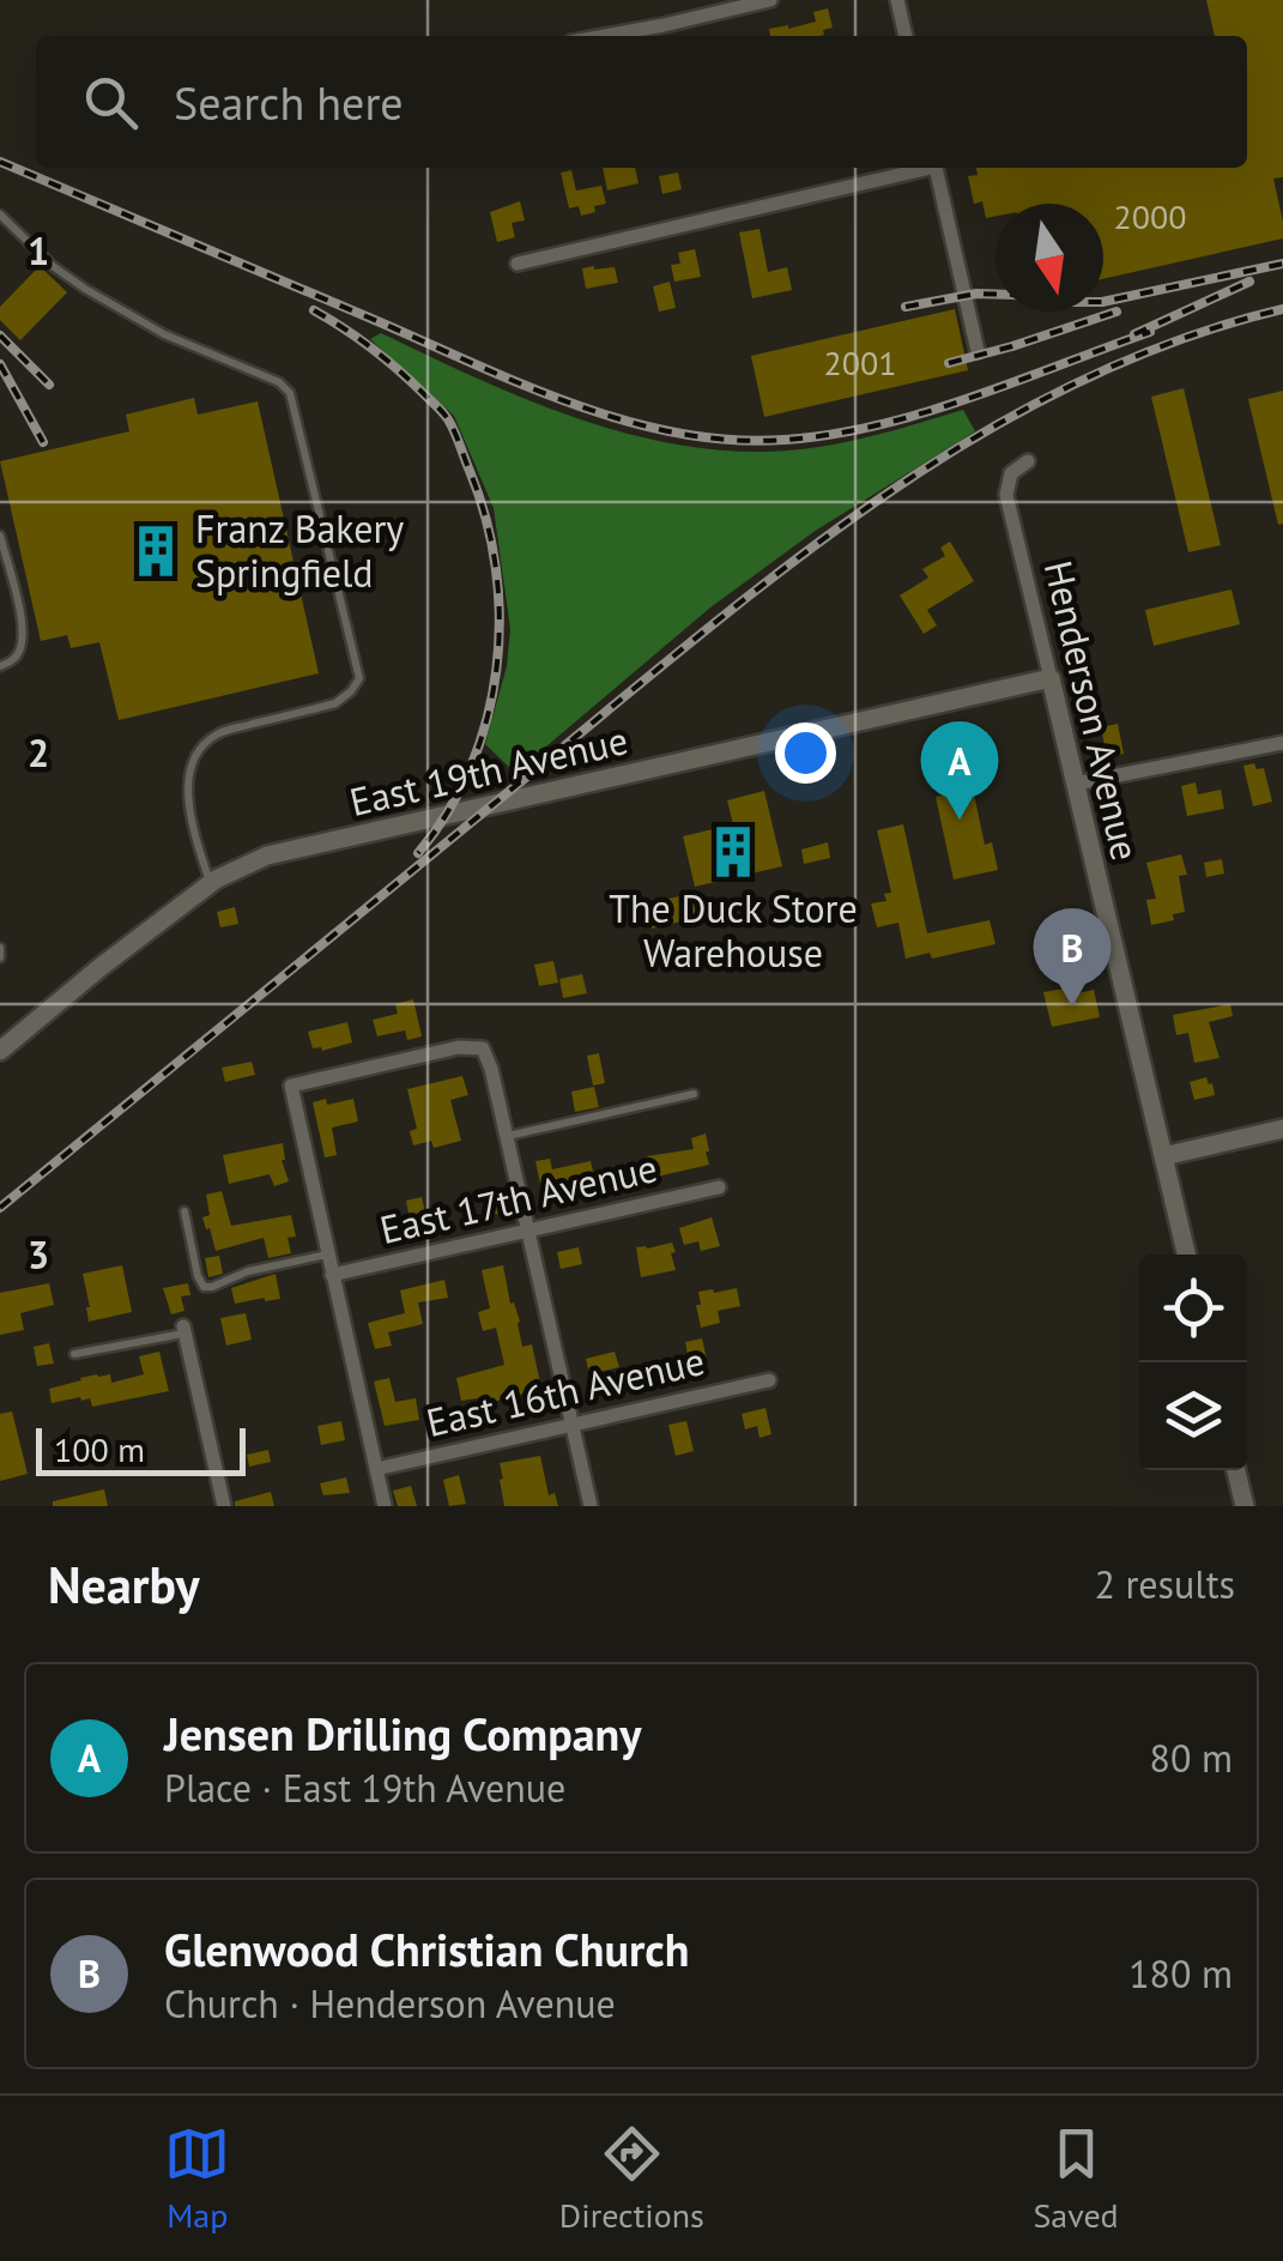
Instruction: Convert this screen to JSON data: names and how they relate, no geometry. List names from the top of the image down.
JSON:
{
  "streets": {
    "street": [
      "Henderson Avenue",
      "East 19th Avenue",
      "East 17th Avenue",
      "East 16th Avenue"
    ]
  },
  "crossings": [
    ["Henderson Avenue", "East 19th Avenue"]
  ],
  "places": {
    "building": ["Franz Bakery Springfield", "The Duck Store Warehouse"]
  },
  "house_numbers": ["2000", "2001"],
  "scale_bar": "100 m",
  "north": "bottom",
  "page": {
    "search": "Search here",
    "pins": ["A", "B"],
    "scale": "100 m",
    "heading": ["Nearby", "2 results"],
    "list": [
      {
        "mark": "A",
        "name": "Jensen Drilling Company",
        "note": "Place · East 19th Avenue",
        "value": "80 m"
      },
      {
        "mark": "B",
        "name": "Glenwood Christian Church",
        "note": "Church · Henderson Avenue",
        "value": "180 m"
      }
    ],
    "nav": ["Map", "Directions", "Saved"]
  },
  "grid": {
    "rows": ["1", "2", "3"]
  }
}
